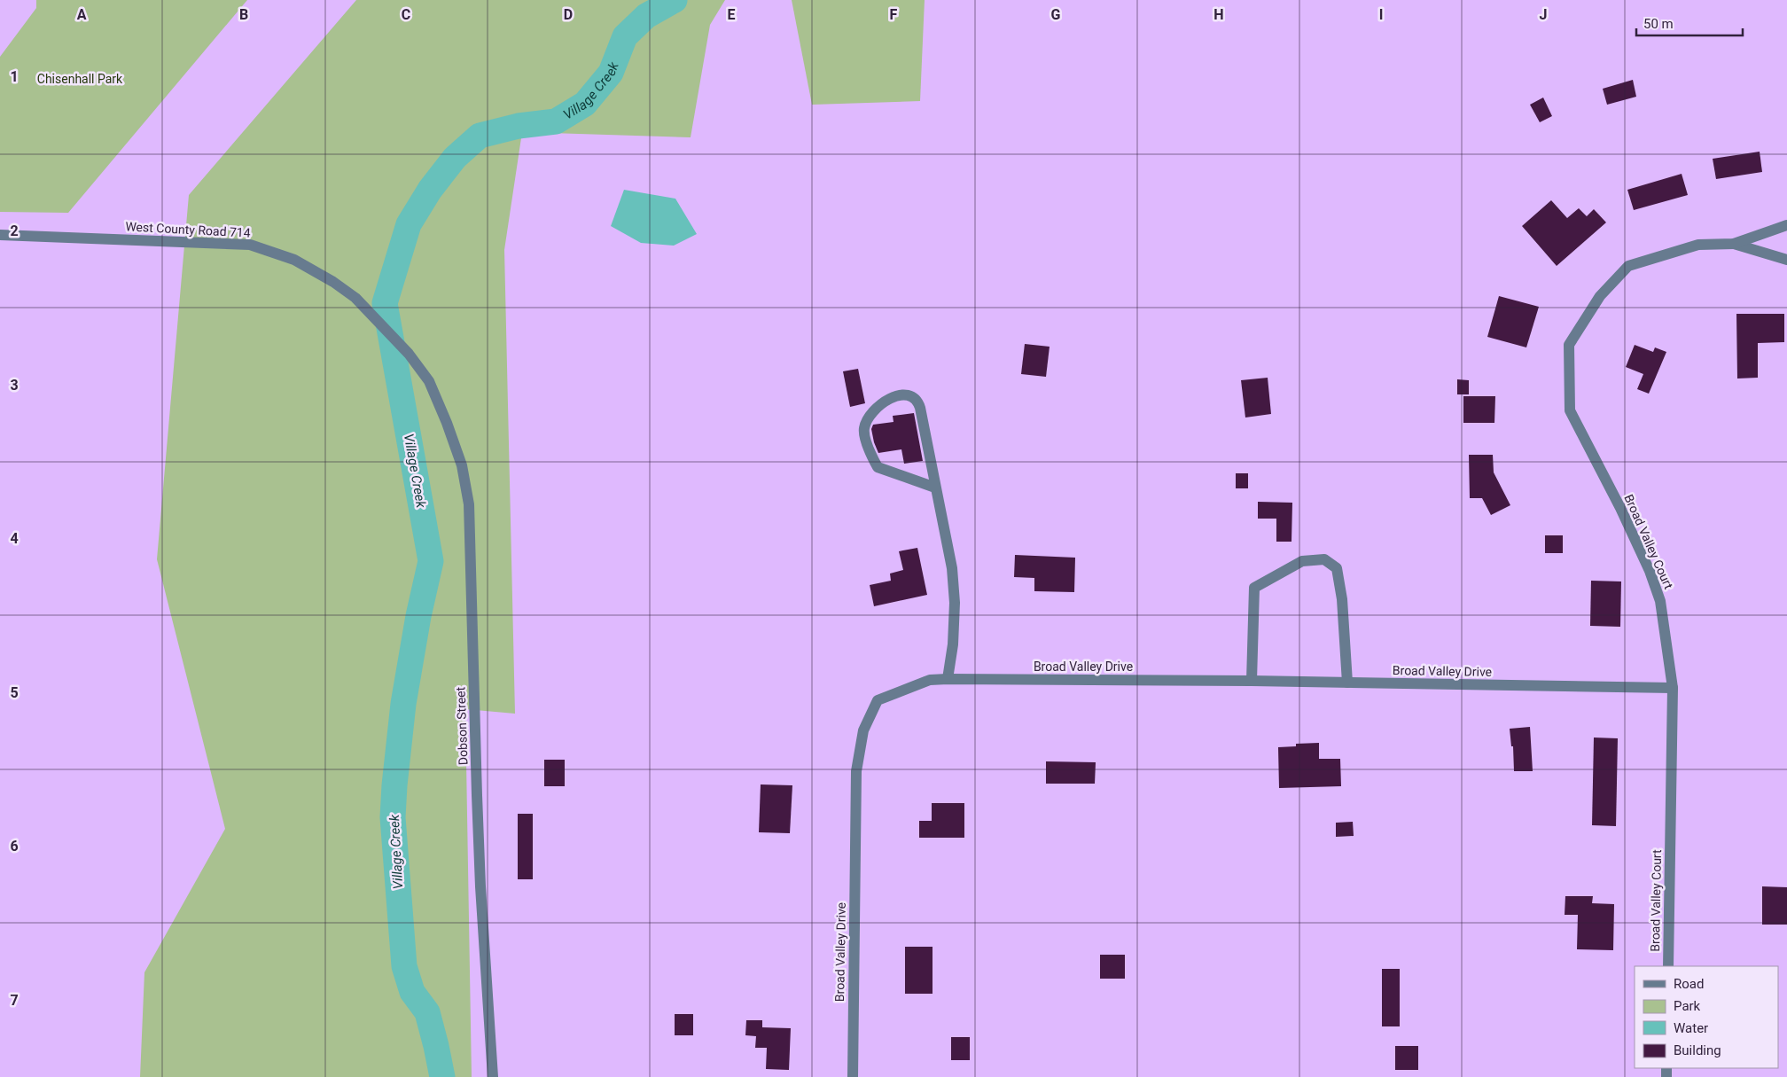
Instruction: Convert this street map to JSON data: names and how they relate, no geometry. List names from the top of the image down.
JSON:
{
  "streets": {
    "street": [
      "West County Road 714",
      "Broad Valley Court",
      "Broad Valley Drive",
      "Dobson Street"
    ]
  },
  "crossings": [
    ["West County Road 714", "Dobson Street"],
    ["Broad Valley Court", "Broad Valley Drive"]
  ],
  "water": ["Village Creek"],
  "parks": ["Chisenhall Park"],
  "legend": [
    "Road",
    "Park",
    "Water",
    "Building"
  ],
  "scale_bar": "50 m",
  "grid": {
    "columns": [
      "A",
      "B",
      "C",
      "D",
      "E",
      "F",
      "G",
      "H",
      "I",
      "J"
    ],
    "rows": [
      "1",
      "2",
      "3",
      "4",
      "5",
      "6",
      "7"
    ]
  }
}
